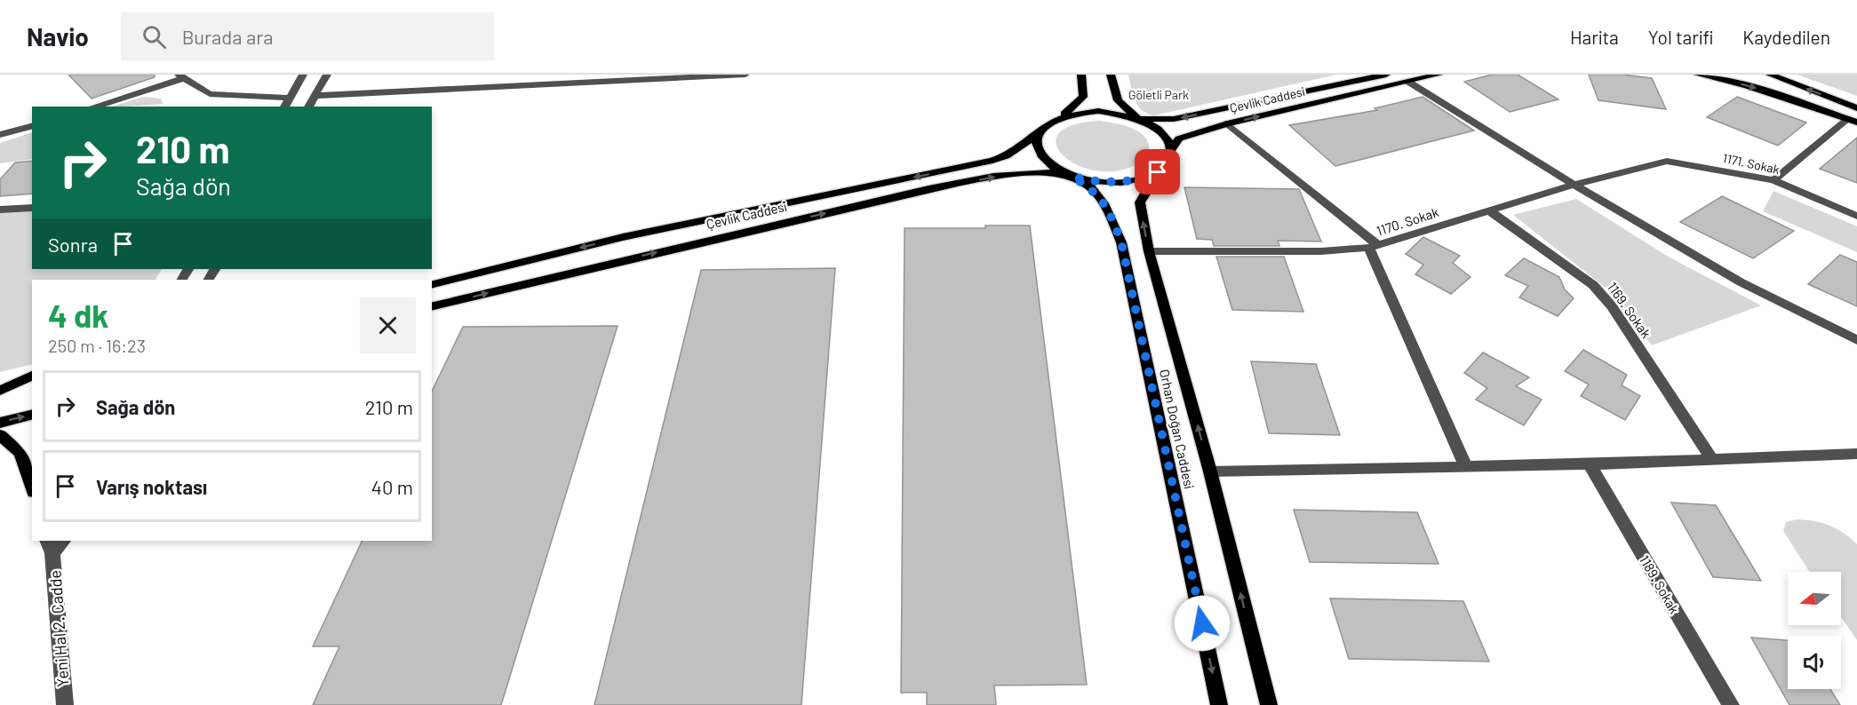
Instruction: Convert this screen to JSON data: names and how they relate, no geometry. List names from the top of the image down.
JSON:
{
  "streets": {
    "main road": ["Çevlik Caddesi", "Orhan Doğan Caddesi"],
    "street": [
      "1171. Sokak",
      "1170. Sokak",
      "1169. Sokak",
      "1189. Sokak",
      "Yeni Hal 2. Cadde"
    ]
  },
  "crossings": [
    ["Çevlik Caddesi", "Orhan Doğan Caddesi"],
    ["1171. Sokak", "1170. Sokak"],
    ["1170. Sokak", "1169. Sokak"],
    ["1170. Sokak", "Orhan Doğan Caddesi"]
  ],
  "parks": ["Göletli Park"],
  "north": "left",
  "page": {
    "header": "Navio",
    "search": "Burada ara",
    "nav": ["Harita", "Yol tarifi", "Kaydedilen"],
    "turn": ["210 m", "Sağa dön"],
    "then": "Sonra",
    "heading": ["4 dk", "250 m · 16:23"],
    "list": [
      {
        "name": "Sağa dön",
        "value": "210 m"
      },
      {
        "name": "Varış noktası",
        "value": "40 m"
      }
    ]
  }
}
